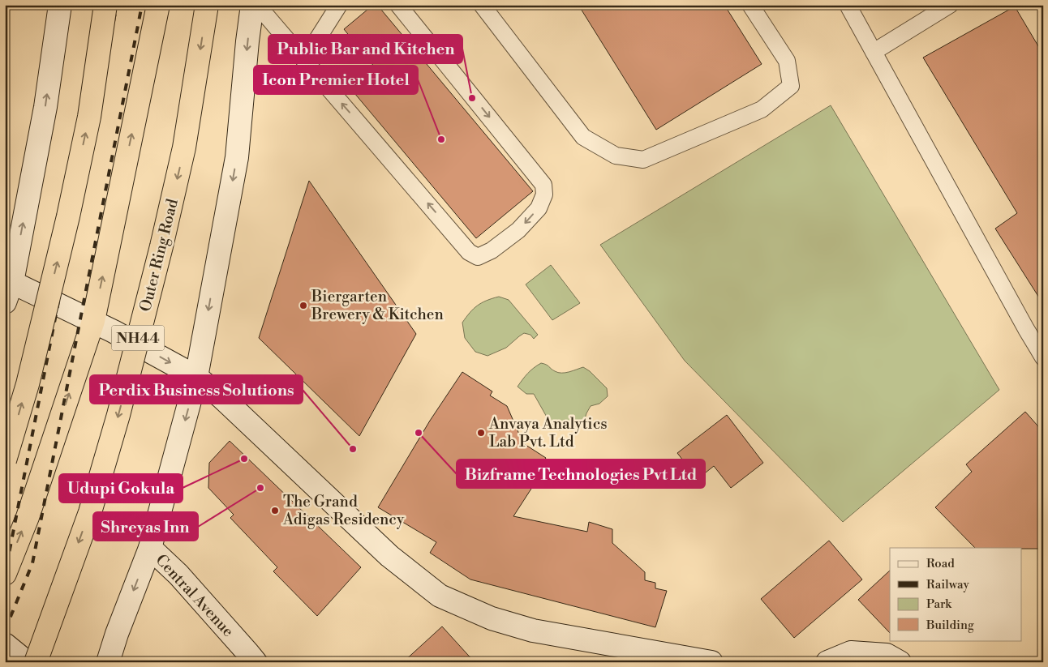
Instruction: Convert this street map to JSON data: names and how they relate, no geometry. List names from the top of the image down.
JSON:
{
  "streets": {
    "highway": ["Outer Ring Road", "NH44"],
    "street": ["Central Avenue"]
  },
  "places": [
    "Public Bar and Kitchen",
    "Icon Premier Hotel",
    "Biergarten Brewery & Kitchen",
    "Bizframe Technologies Pvt Ltd",
    "Anvaya Analytics Lab Pvt. Ltd",
    "Perdix Business Solutions",
    "Udupi Gokula",
    "Shreyas Inn",
    "The Grand Adigas Residency"
  ],
  "legend": [
    "Road",
    "Railway",
    "Park",
    "Building"
  ]
}
